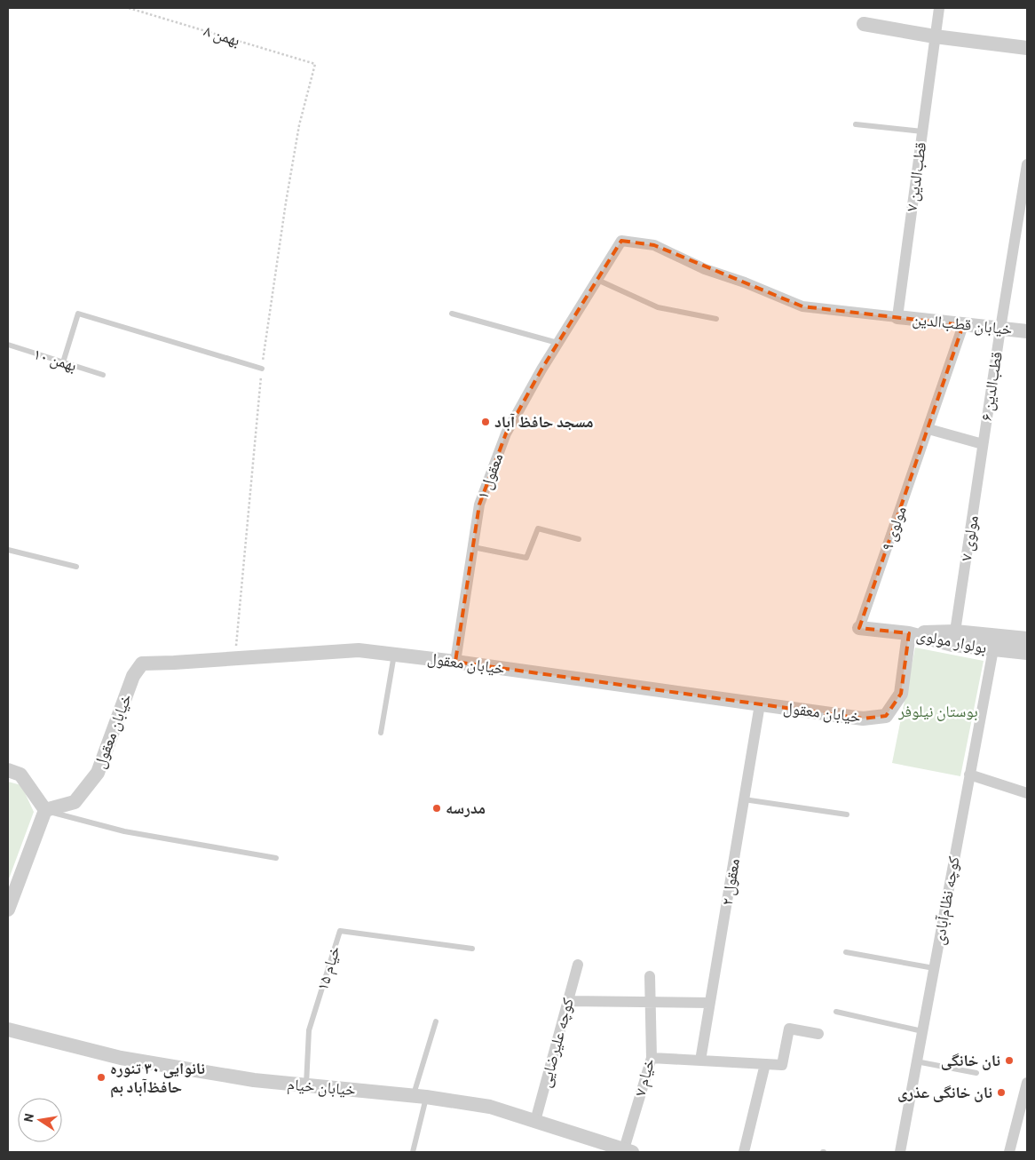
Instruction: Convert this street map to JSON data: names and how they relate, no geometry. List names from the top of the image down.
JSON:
{
  "streets": {
    "street": [
      "قطب‌الدین ۷",
      "خیابان قطب‌الدین",
      "قطب‌الدین ۶",
      "معقول ۱",
      "مولوی ۹",
      "مولوی ۷",
      "بولوار مولوی",
      "خیابان معقول",
      "معقول ۲",
      "کوچه نظام‌آبادی",
      "کوچه علیرضایی",
      "خیام ۷",
      "خیابان خیام"
    ],
    "lane": ["بهمن ۱۰", "خیام ۱۵"],
    "path": ["بهمن ۸"]
  },
  "crossings": [
    ["قطب‌الدین ۷", "خیابان قطب‌الدین"],
    ["قطب‌الدین ۷", "معقول ۱"],
    ["خیابان قطب‌الدین", "قطب‌الدین ۶"],
    ["خیابان قطب‌الدین", "معقول ۱"],
    ["خیابان قطب‌الدین", "مولوی ۹"],
    ["قطب‌الدین ۶", "مولوی ۷"],
    ["معقول ۱", "خیابان معقول"],
    ["مولوی ۷", "بولوار مولوی"],
    ["بولوار مولوی", "خیابان معقول"],
    ["بولوار مولوی", "کوچه نظام‌آبادی"],
    ["خیابان معقول", "معقول ۲"],
    ["خیام ۱۵", "خیابان خیام"],
    ["کوچه علیرضایی", "خیابان خیام"],
    ["خیام ۷", "خیابان خیام"]
  ],
  "parks": ["بوستان نیلوفر"],
  "places": [
    "مسجد حافظ آباد",
    "مدرسه",
    "نان خانگی",
    "نانوایی ۳۰ تنوره حافظ‌آباد بم",
    "نان خانگی عذری"
  ],
  "north": "left"
}
